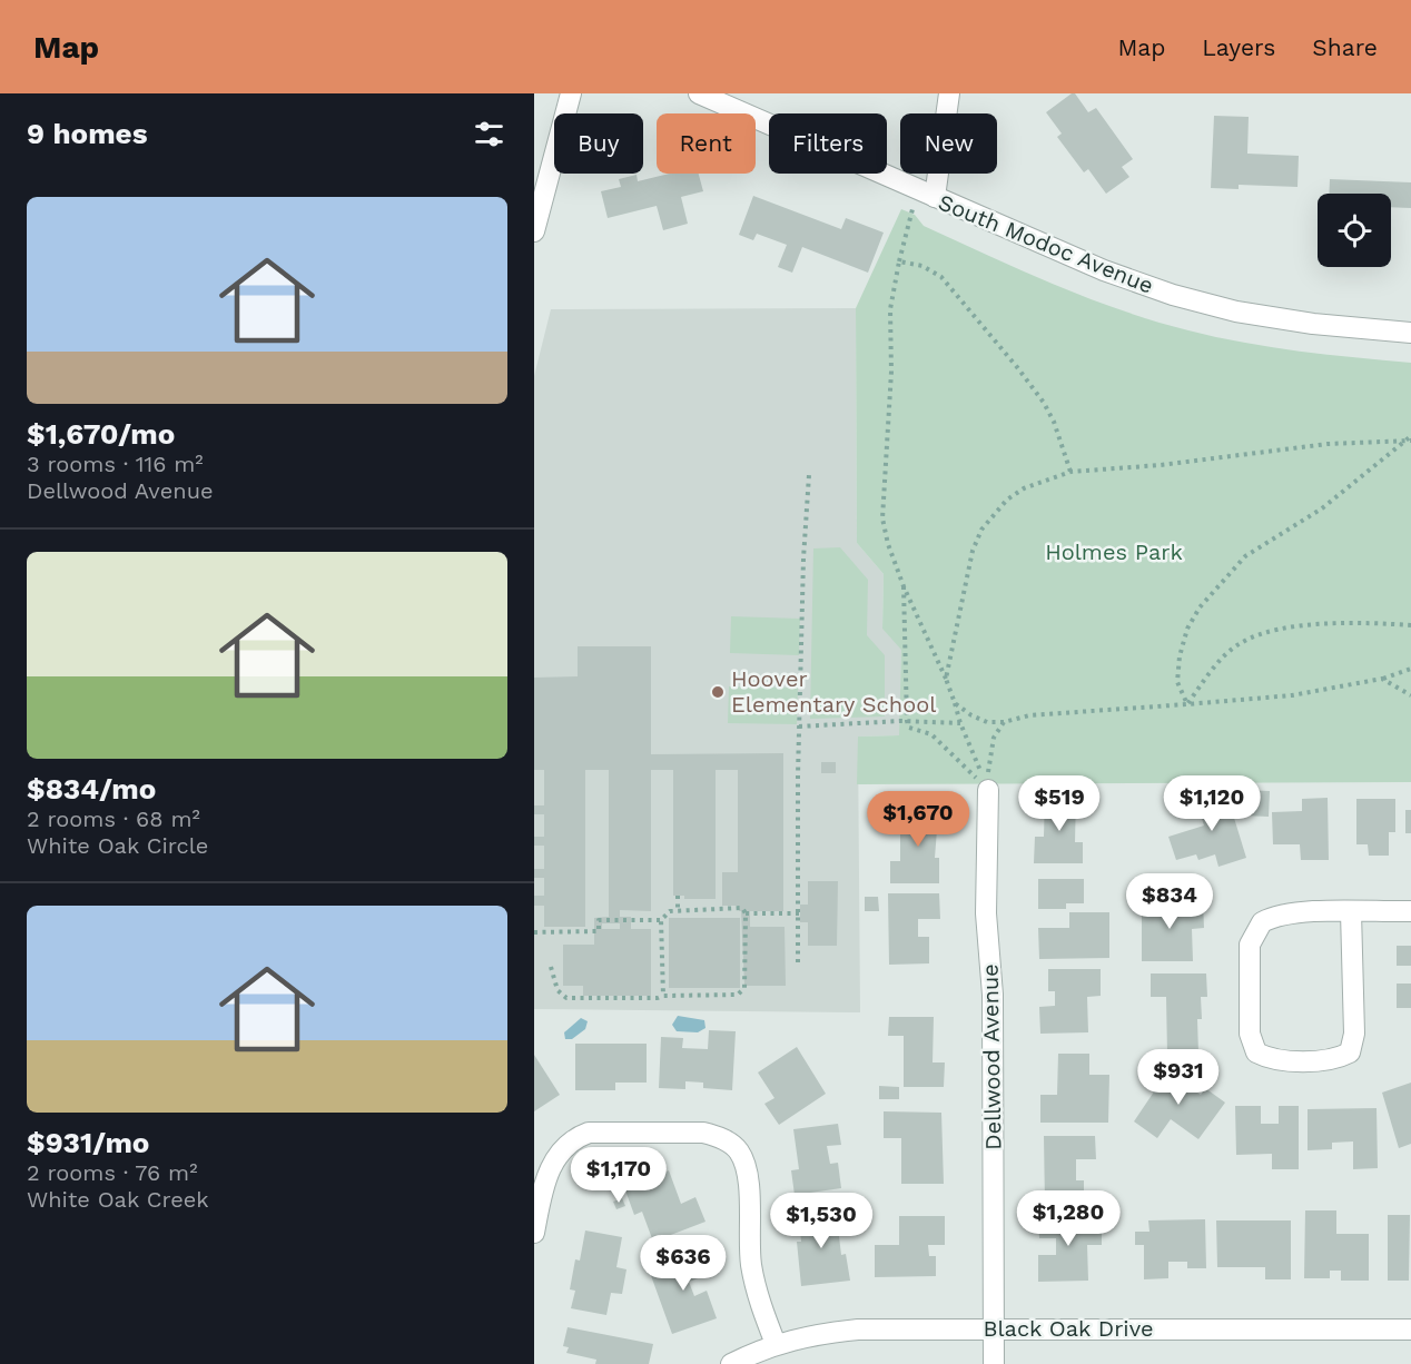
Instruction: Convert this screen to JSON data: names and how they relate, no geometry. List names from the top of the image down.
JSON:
{
  "streets": {
    "street": ["South Modoc Avenue", "Dellwood Avenue", "Black Oak Drive"]
  },
  "crossings": [
    ["Dellwood Avenue", "Black Oak Drive"]
  ],
  "parks": ["Holmes Park"],
  "places": ["Hoover Elementary School"],
  "page": {
    "header": "Map",
    "nav": ["Map", "Layers", "Share"],
    "heading": "9 homes",
    "chip": [
      "Buy",
      "Rent",
      "Filters",
      "New"
    ],
    "list": [
      {
        "name": "$1,670/mo",
        "note": "3 rooms · 116 m² · Dellwood Avenue"
      },
      {
        "name": "$834/mo",
        "note": "2 rooms · 68 m² · White Oak Circle"
      },
      {
        "name": "$931/mo",
        "note": "2 rooms · 76 m² · White Oak Creek"
      }
    ],
    "price": [
      "$519",
      "$1,120",
      "$1,670",
      "$834",
      "$931",
      "$1,170",
      "$1,280",
      "$1,530",
      "$636"
    ]
  }
}
